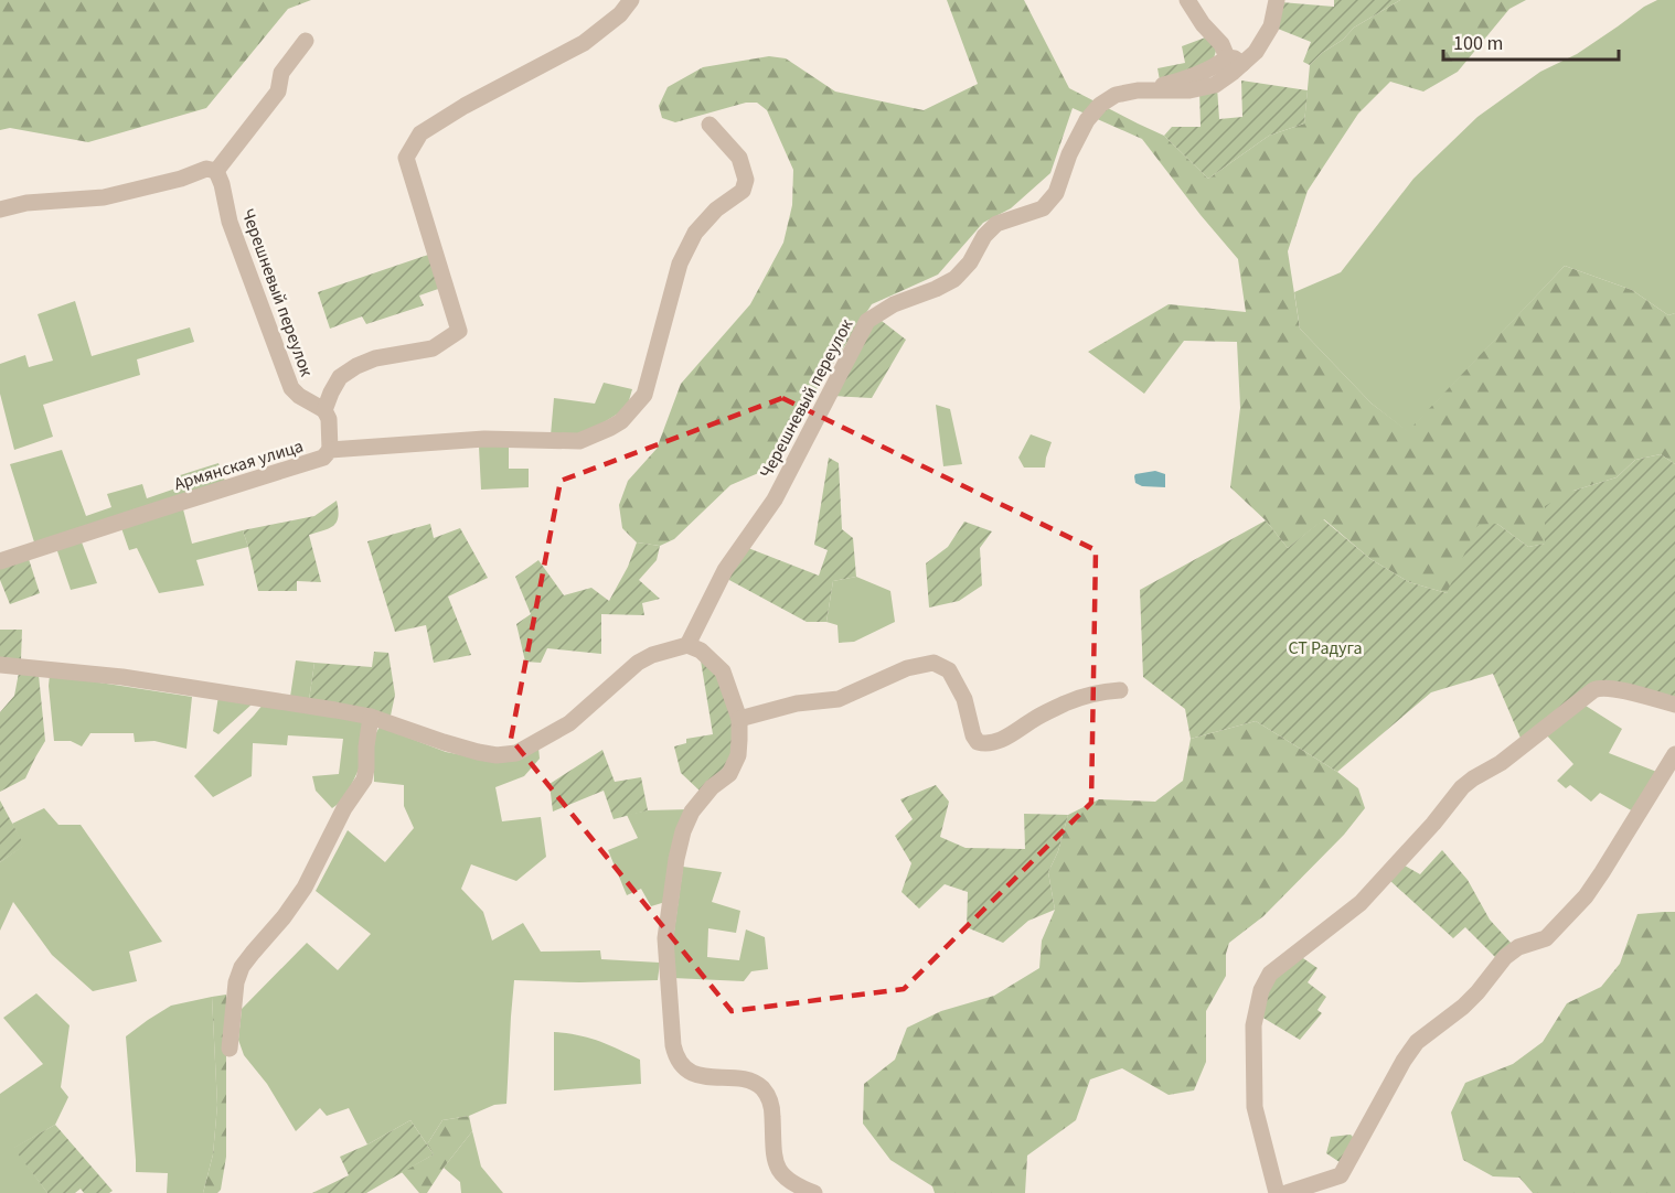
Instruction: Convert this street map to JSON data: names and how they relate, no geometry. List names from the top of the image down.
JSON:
{
  "streets": {
    "street": ["Черешневый переулок", "Армянская улица"]
  },
  "parks": ["СТ Радуга"],
  "scale_bar": "100 m"
}
